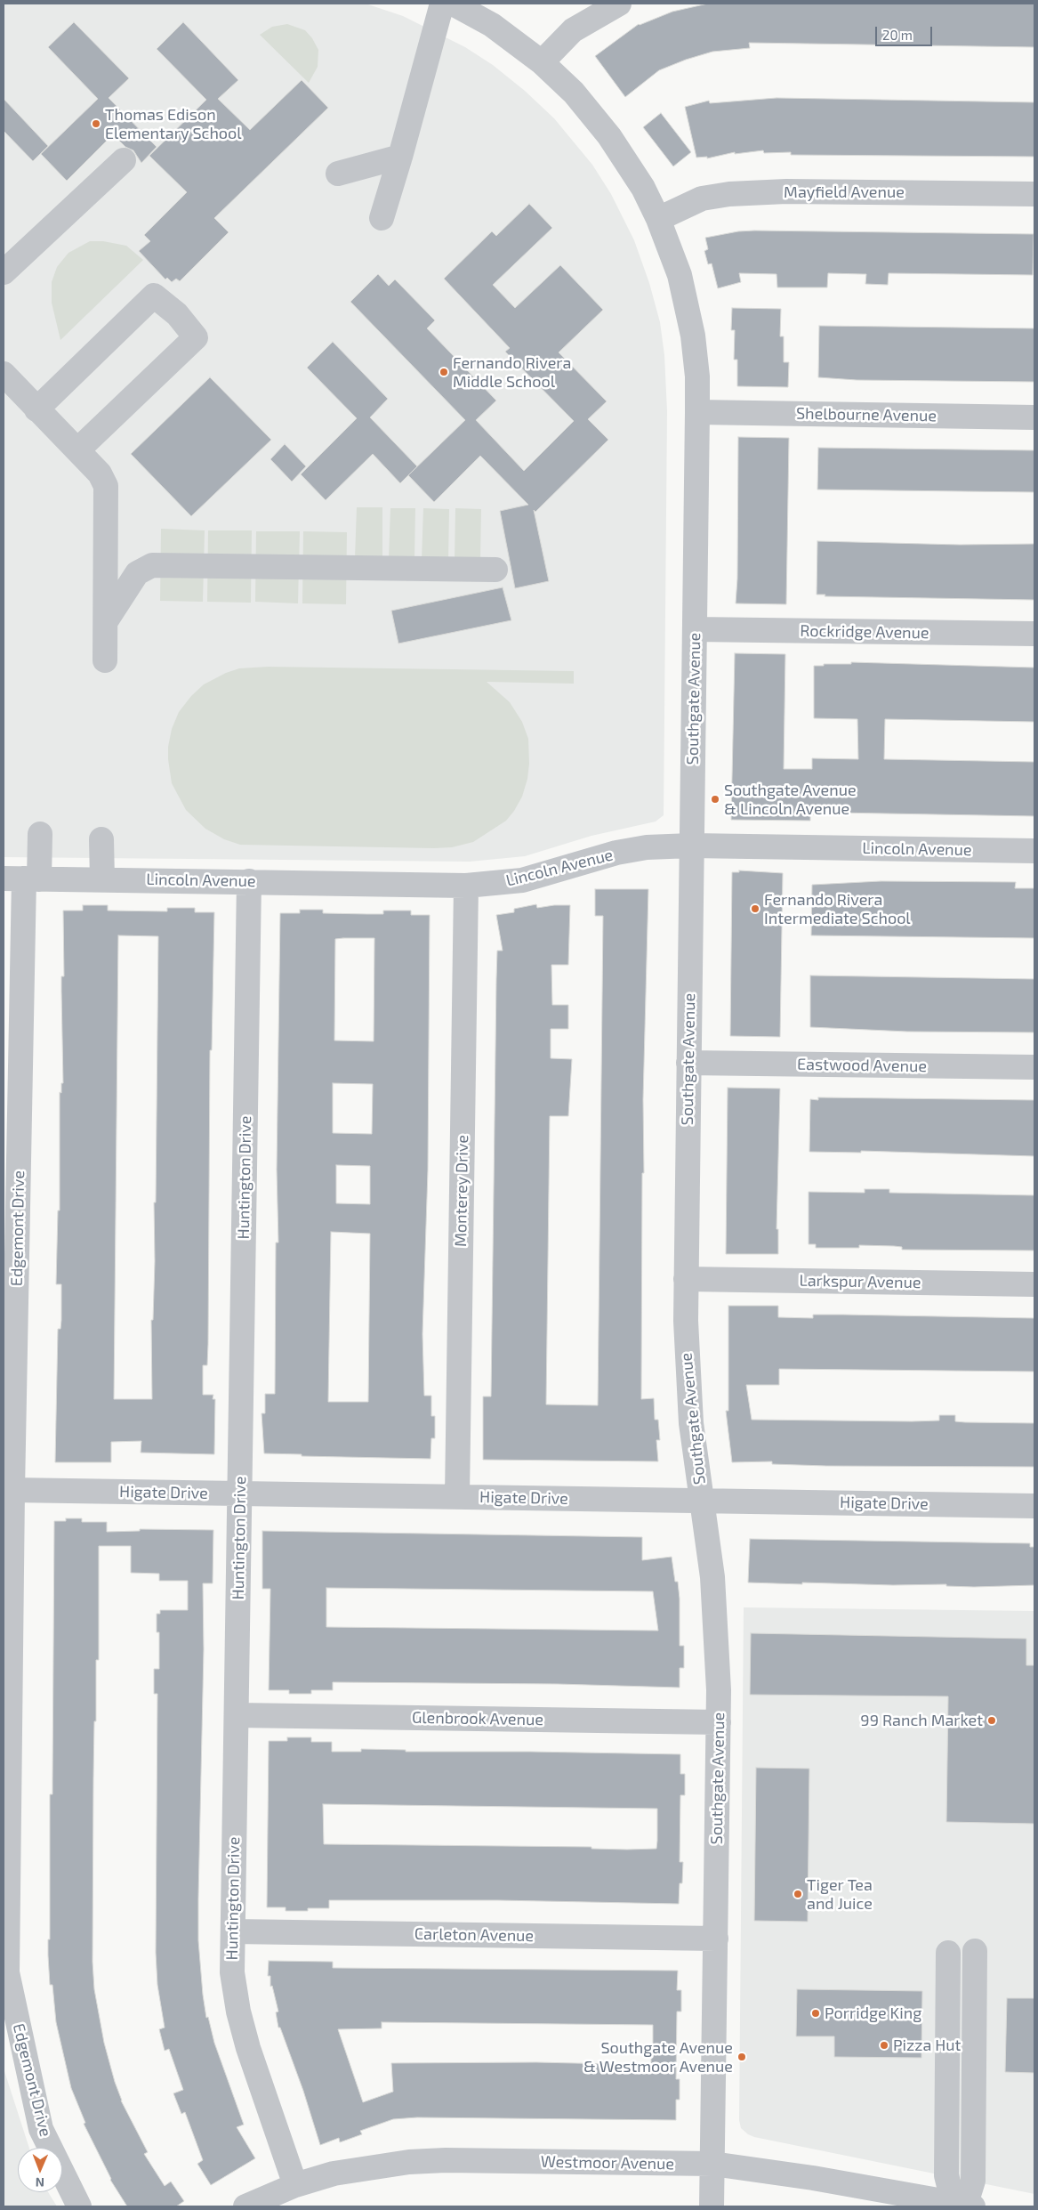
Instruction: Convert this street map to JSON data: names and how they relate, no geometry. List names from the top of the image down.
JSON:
{
  "streets": {
    "street": [
      "Mayfield Avenue",
      "Shelbourne Avenue",
      "Rockridge Avenue",
      "Southgate Avenue",
      "Lincoln Avenue",
      "Eastwood Avenue",
      "Huntington Drive",
      "Monterey Drive",
      "Edgemont Drive",
      "Larkspur Avenue",
      "Higate Drive",
      "Glenbrook Avenue",
      "Carleton Avenue",
      "Westmoor Avenue"
    ]
  },
  "crossings": [
    ["Mayfield Avenue", "Southgate Avenue"],
    ["Shelbourne Avenue", "Southgate Avenue"],
    ["Rockridge Avenue", "Southgate Avenue"],
    ["Southgate Avenue", "Lincoln Avenue"],
    ["Southgate Avenue", "Eastwood Avenue"],
    ["Southgate Avenue", "Larkspur Avenue"],
    ["Southgate Avenue", "Higate Drive"],
    ["Southgate Avenue", "Glenbrook Avenue"],
    ["Southgate Avenue", "Carleton Avenue"],
    ["Southgate Avenue", "Westmoor Avenue"],
    ["Lincoln Avenue", "Huntington Drive"],
    ["Lincoln Avenue", "Monterey Drive"],
    ["Lincoln Avenue", "Edgemont Drive"],
    ["Huntington Drive", "Higate Drive"],
    ["Huntington Drive", "Glenbrook Avenue"],
    ["Huntington Drive", "Carleton Avenue"],
    ["Huntington Drive", "Westmoor Avenue"],
    ["Monterey Drive", "Higate Drive"],
    ["Edgemont Drive", "Higate Drive"]
  ],
  "places": [
    "Thomas Edison Elementary School",
    "Fernando Rivera Middle School",
    "Southgate Avenue & Lincoln Avenue",
    "Fernando Rivera Intermediate School",
    "99 Ranch Market",
    "Tiger Tea and Juice",
    "Porridge King",
    "Pizza Hut",
    "Southgate Avenue & Westmoor Avenue"
  ],
  "scale_bar": "20 m",
  "north": "bottom"
}
